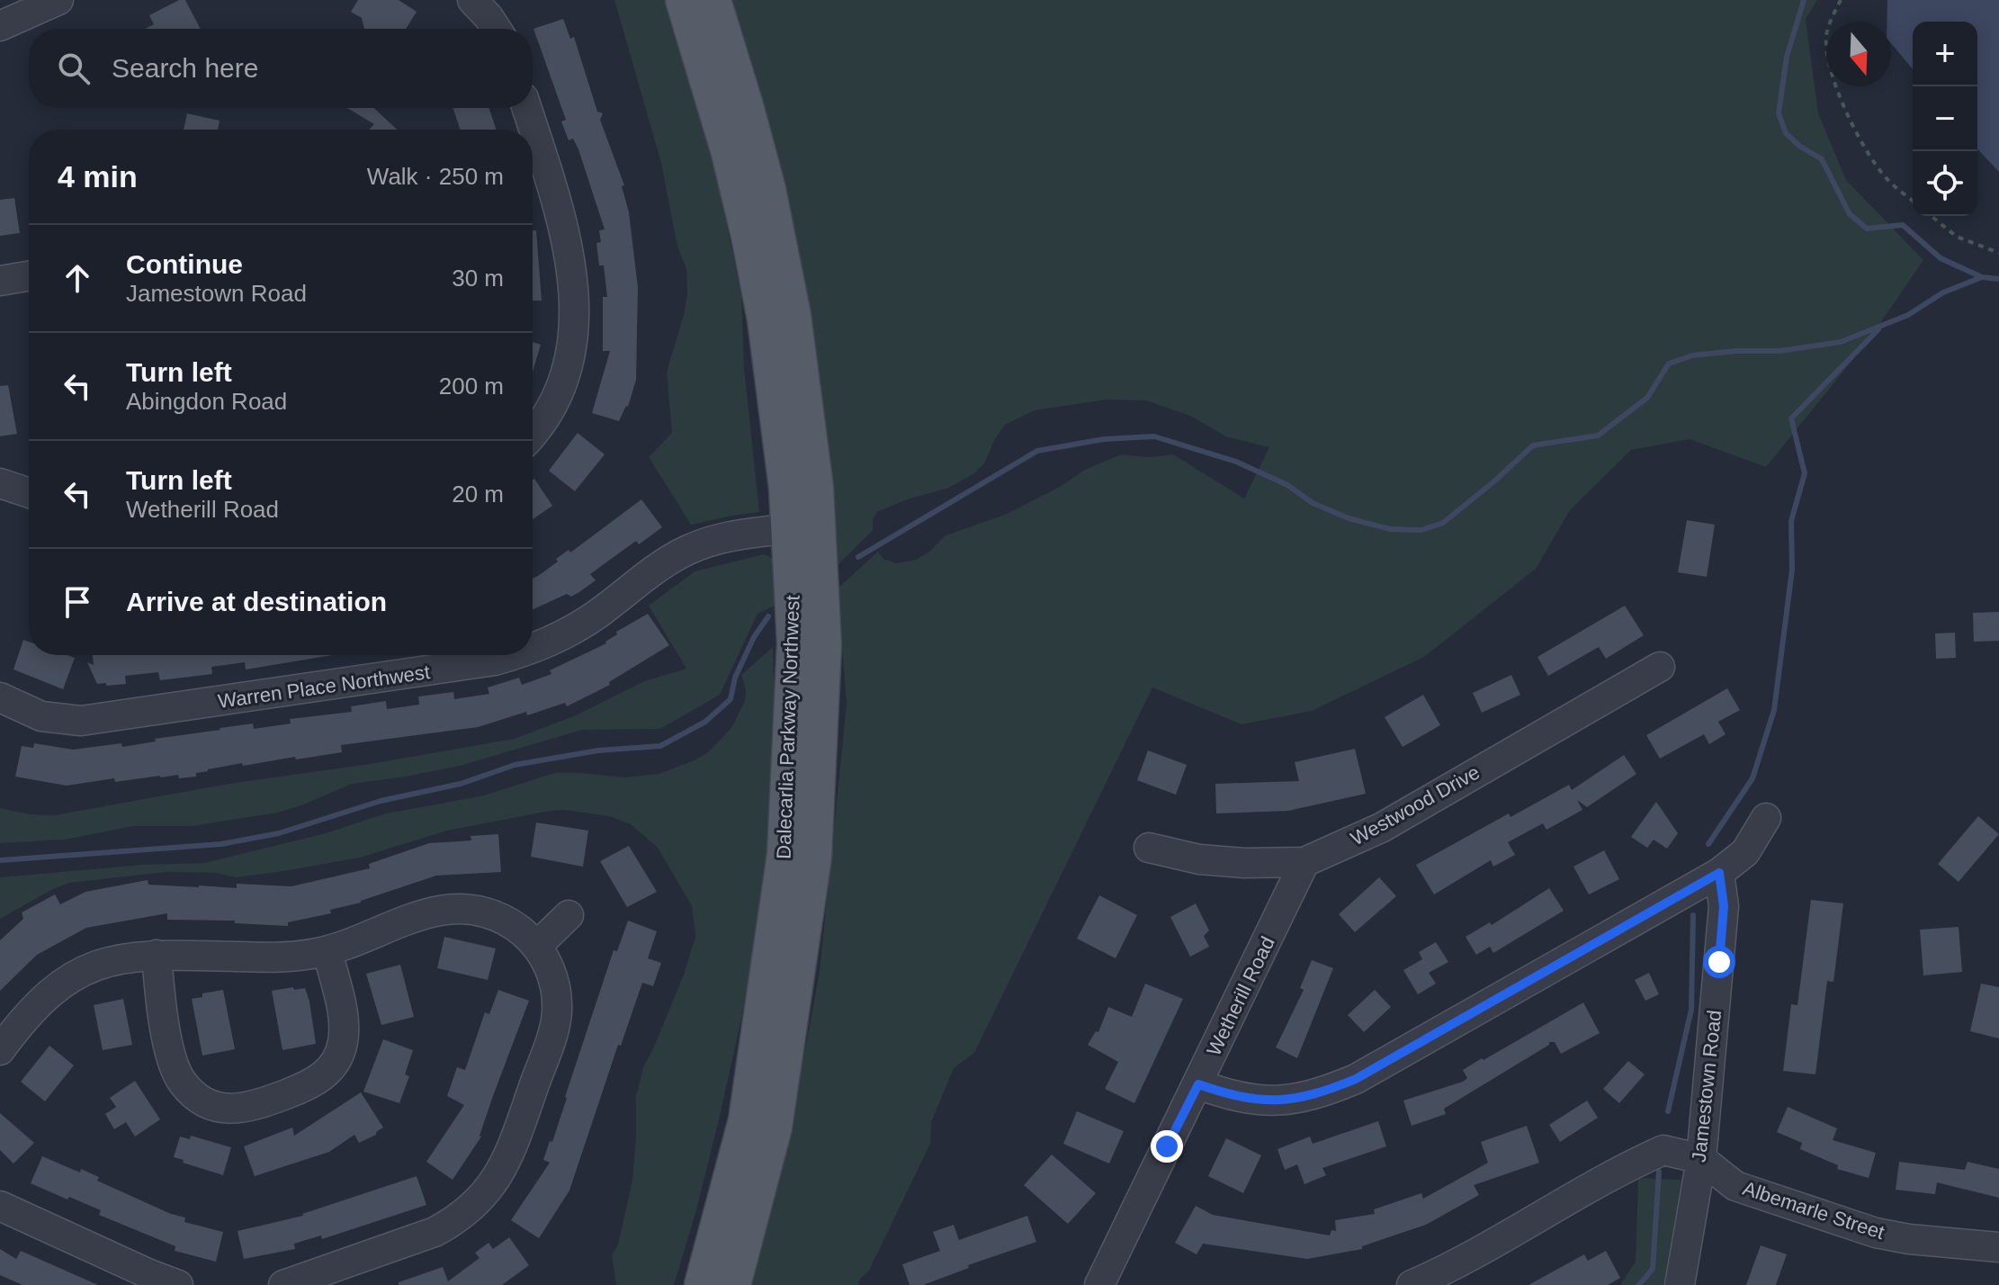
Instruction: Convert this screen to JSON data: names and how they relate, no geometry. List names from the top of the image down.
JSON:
{
  "streets": {
    "main road": ["Dalecarlia Parkway Northwest"],
    "street": [
      "Warren Place Northwest",
      "Westwood Drive",
      "Wetherill Road",
      "Jamestown Road",
      "Albemarle Street"
    ]
  },
  "crossings": [
    ["Warren Place Northwest", "Dalecarlia Parkway Northwest"],
    ["Westwood Drive", "Wetherill Road"],
    ["Jamestown Road", "Albemarle Street"]
  ],
  "north": "bottom",
  "page": {
    "map_buttons": ["+", "−"],
    "search": "Search here",
    "heading": ["4 min", "Walk · 250 m"],
    "list": [
      ["Continue", "Jamestown Road", "30 m"],
      ["Turn left", "Abingdon Road", "200 m"],
      ["Turn left", "Wetherill Road", "20 m"],
      "Arrive at destination"
    ]
  }
}
